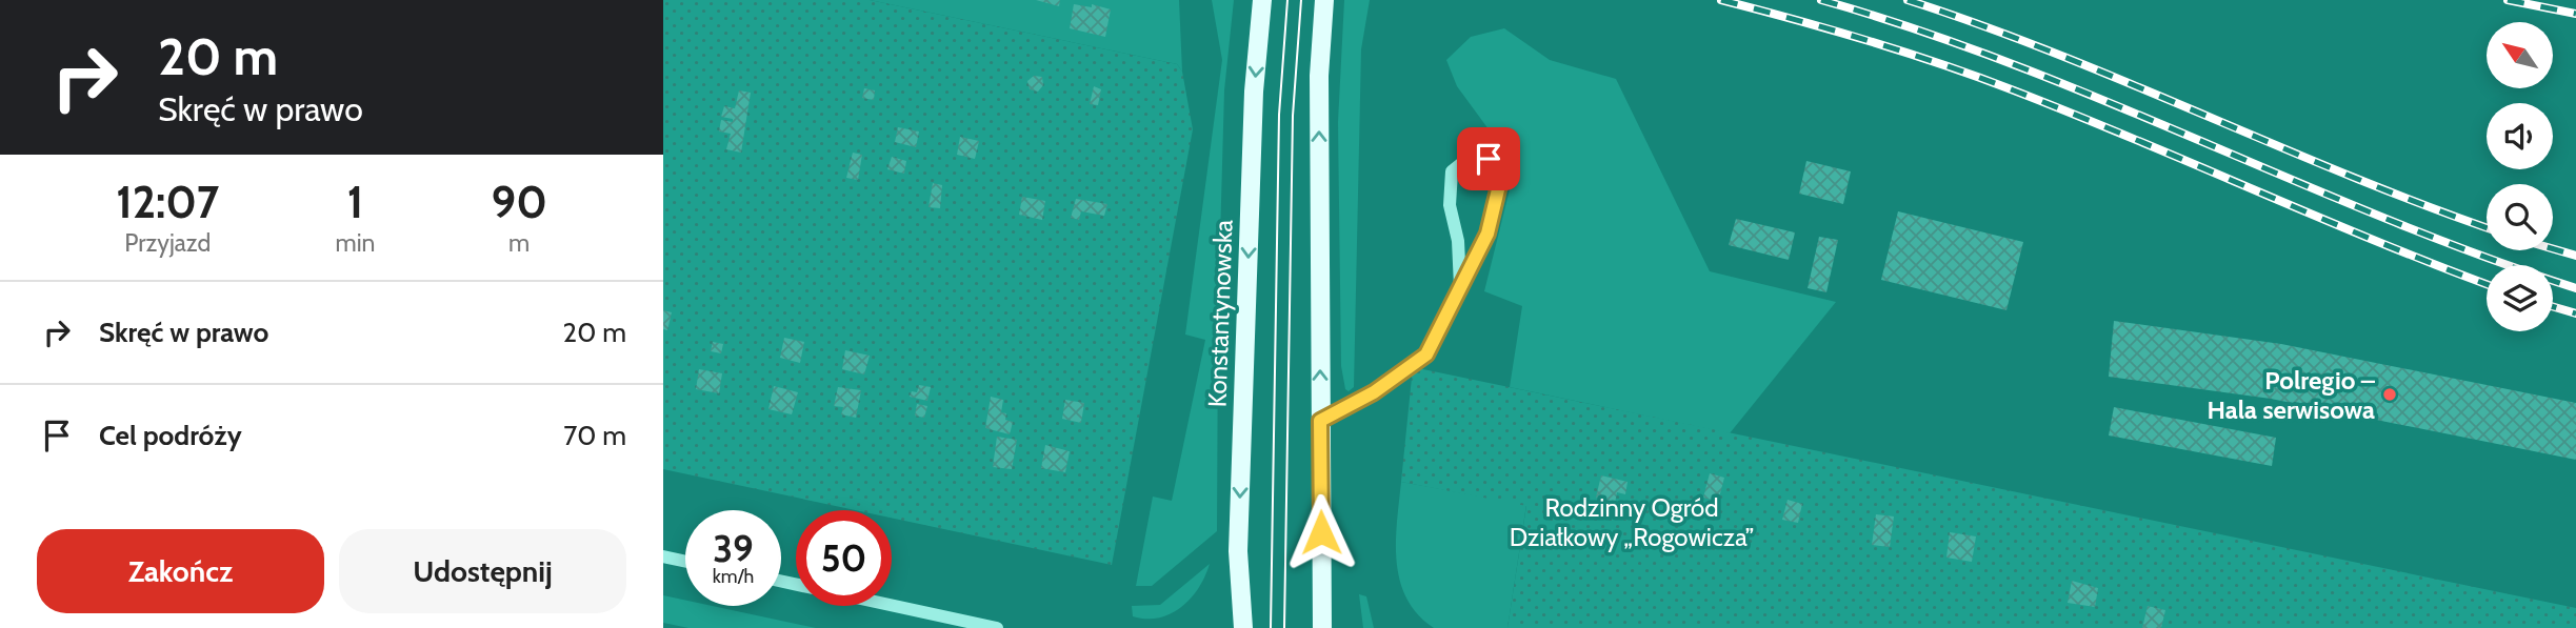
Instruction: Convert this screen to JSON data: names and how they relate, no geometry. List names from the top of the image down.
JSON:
{
  "streets": {
    "main road": ["Konstantynowska"]
  },
  "parks": ["Rodzinny Ogród Działkowy „Rogowicza”"],
  "places": ["Polregio – Hala serwisowa"],
  "north": "top left",
  "page": {
    "turn": ["20 m", "Skręć w prawo"],
    "eta": [
      "12:07",
      "Przyjazd",
      "1",
      "min",
      "90",
      "m"
    ],
    "list": [
      {
        "name": "Skręć w prawo",
        "value": "20 m"
      },
      {
        "name": "Cel podróży",
        "value": "70 m"
      }
    ],
    "speed": "39 km/h",
    "limit": "50",
    "buttons": ["Zakończ", "Udostępnij"]
  }
}
